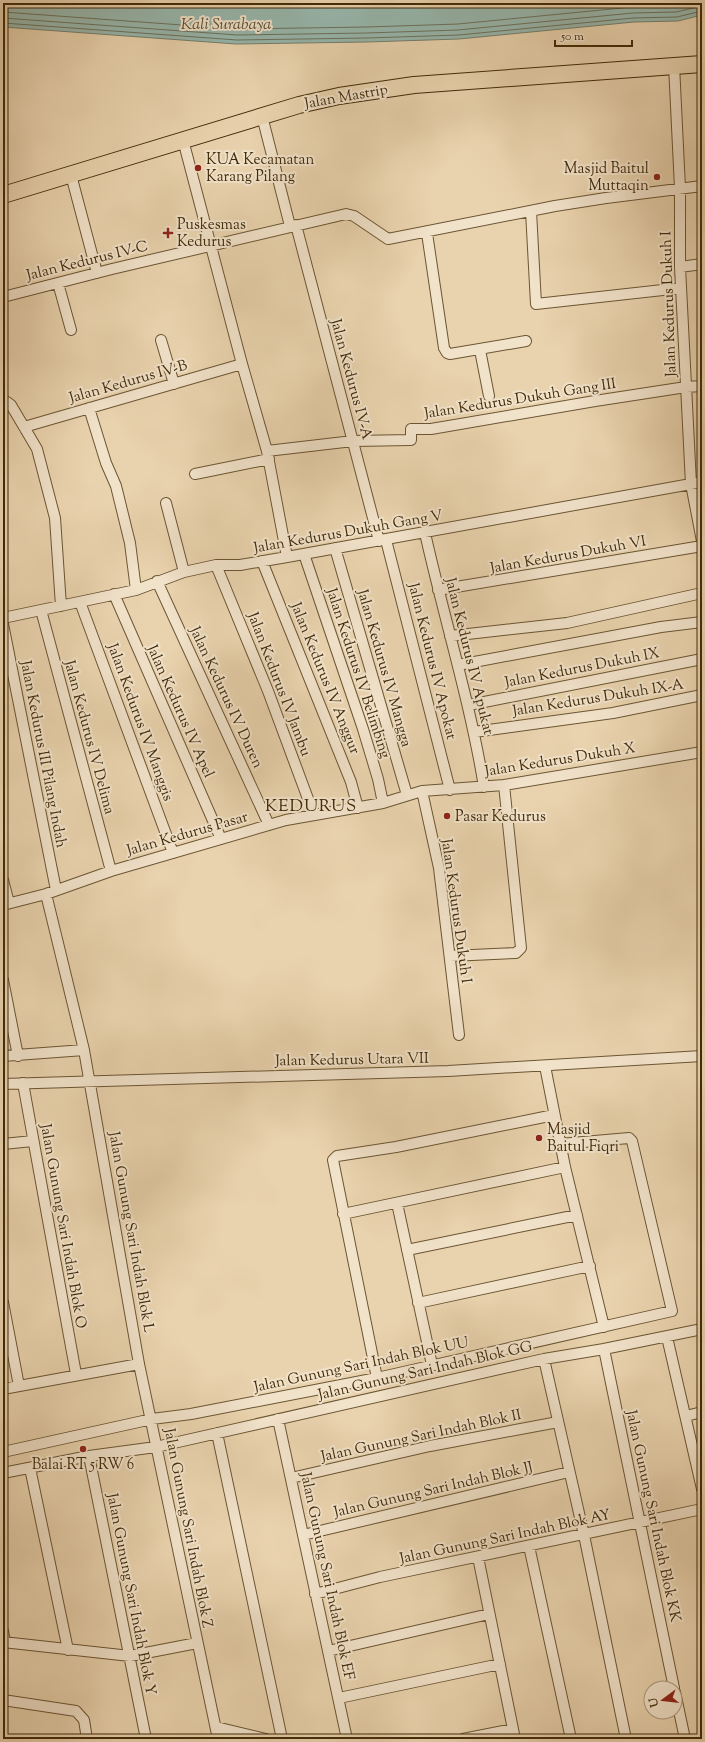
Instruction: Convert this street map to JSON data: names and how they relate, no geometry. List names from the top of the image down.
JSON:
{
  "streets": {
    "main road": ["Jalan Mastrip"],
    "street": [
      "Jalan Kedurus IV-C",
      "Jalan Kedurus Dukuh I",
      "Jalan Kedurus IV-A",
      "Jalan Kedurus IV-B",
      "Jalan Kedurus Dukuh Gang III",
      "Jalan Kedurus Dukuh Gang V",
      "Jalan Kedurus Dukuh VI",
      "Jalan Kedurus IV Apukat",
      "Jalan Kedurus IV Apokat",
      "Jalan Kedurus Dukuh IX",
      "Jalan Kedurus IV Mangga",
      "Jalan Kedurus IV Belimbing",
      "Jalan Kedurus IV Anggur",
      "Jalan Kedurus IV Jambu",
      "Jalan Kedurus IV Duren",
      "Jalan Kedurus Dukuh IX-A",
      "Jalan Kedurus IV Apel",
      "Jalan Kedurus IV Manggis",
      "Jalan Kedurus IV Delima",
      "Jalan Kedurus III Pilang Indah",
      "Jalan Kedurus Dukuh X",
      "Jalan Kedurus Pasar",
      "Jalan Kedurus Utara VII",
      "Jalan Gunung Sari Indah Blok O",
      "Jalan Gunung Sari Indah Blok L",
      "Jalan Gunung Sari Indah Blok UU",
      "Jalan Gunung Sari Indah Blok GG",
      "Jalan Gunung Sari Indah Blok II",
      "Jalan Gunung Sari Indah Blok JJ",
      "Jalan Gunung Sari Indah Blok KK",
      "Jalan Gunung Sari Indah Blok Z",
      "Jalan Gunung Sari Indah Blok AY",
      "Jalan Gunung Sari Indah Blok EF",
      "Jalan Gunung Sari Indah Blok Y"
    ]
  },
  "crossings": [
    ["Jalan Mastrip", "Jalan Kedurus Dukuh I"],
    ["Jalan Mastrip", "Jalan Kedurus IV-A"],
    ["Jalan Kedurus IV-C", "Jalan Kedurus Dukuh I"],
    ["Jalan Kedurus IV-C", "Jalan Kedurus IV-A"],
    ["Jalan Kedurus Dukuh I", "Jalan Kedurus Dukuh Gang III"],
    ["Jalan Kedurus Dukuh I", "Jalan Kedurus Dukuh Gang V"],
    ["Jalan Kedurus Dukuh I", "Jalan Kedurus Dukuh X"],
    ["Jalan Kedurus Dukuh I", "Jalan Kedurus Pasar"],
    ["Jalan Kedurus IV-A", "Jalan Kedurus Dukuh Gang III"],
    ["Jalan Kedurus IV-A", "Jalan Kedurus Dukuh Gang V"],
    ["Jalan Kedurus IV-A", "Jalan Kedurus IV Apokat"],
    ["Jalan Kedurus Dukuh Gang V", "Jalan Kedurus IV Apukat"],
    ["Jalan Kedurus Dukuh Gang V", "Jalan Kedurus IV Apokat"],
    ["Jalan Kedurus Dukuh Gang V", "Jalan Kedurus IV Mangga"],
    ["Jalan Kedurus Dukuh Gang V", "Jalan Kedurus IV Belimbing"],
    ["Jalan Kedurus Dukuh Gang V", "Jalan Kedurus IV Anggur"],
    ["Jalan Kedurus Dukuh Gang V", "Jalan Kedurus IV Jambu"],
    ["Jalan Kedurus Dukuh Gang V", "Jalan Kedurus IV Duren"],
    ["Jalan Kedurus Dukuh Gang V", "Jalan Kedurus IV Apel"],
    ["Jalan Kedurus Dukuh Gang V", "Jalan Kedurus IV Manggis"],
    ["Jalan Kedurus Dukuh Gang V", "Jalan Kedurus IV Delima"],
    ["Jalan Kedurus Dukuh VI", "Jalan Kedurus IV Apukat"],
    ["Jalan Kedurus IV Apukat", "Jalan Kedurus Dukuh IX"],
    ["Jalan Kedurus IV Apukat", "Jalan Kedurus Dukuh IX-A"],
    ["Jalan Kedurus IV Apukat", "Jalan Kedurus Dukuh X"],
    ["Jalan Kedurus IV Apokat", "Jalan Kedurus Dukuh X"],
    ["Jalan Kedurus IV Mangga", "Jalan Kedurus Pasar"],
    ["Jalan Kedurus IV Belimbing", "Jalan Kedurus Pasar"],
    ["Jalan Kedurus IV Anggur", "Jalan Kedurus Pasar"],
    ["Jalan Kedurus IV Jambu", "Jalan Kedurus Pasar"],
    ["Jalan Kedurus IV Duren", "Jalan Kedurus Pasar"],
    ["Jalan Kedurus IV Apel", "Jalan Kedurus Pasar"],
    ["Jalan Kedurus IV Manggis", "Jalan Kedurus Pasar"],
    ["Jalan Kedurus IV Delima", "Jalan Kedurus Pasar"],
    ["Jalan Kedurus III Pilang Indah", "Jalan Kedurus Pasar"],
    ["Jalan Kedurus Dukuh X", "Jalan Kedurus Pasar"],
    ["Jalan Kedurus Pasar", "Jalan Gunung Sari Indah Blok L"],
    ["Jalan Kedurus Utara VII", "Jalan Gunung Sari Indah Blok O"],
    ["Jalan Kedurus Utara VII", "Jalan Gunung Sari Indah Blok L"],
    ["Jalan Gunung Sari Indah Blok L", "Jalan Gunung Sari Indah Blok UU"],
    ["Jalan Gunung Sari Indah Blok L", "Jalan Gunung Sari Indah Blok Z"],
    ["Jalan Gunung Sari Indah Blok UU", "Jalan Gunung Sari Indah Blok Z"],
    ["Jalan Gunung Sari Indah Blok GG", "Jalan Gunung Sari Indah Blok KK"],
    ["Jalan Gunung Sari Indah Blok GG", "Jalan Gunung Sari Indah Blok Z"],
    ["Jalan Gunung Sari Indah Blok GG", "Jalan Gunung Sari Indah Blok EF"],
    ["Jalan Gunung Sari Indah Blok GG", "Jalan Gunung Sari Indah Blok Y"],
    ["Jalan Gunung Sari Indah Blok II", "Jalan Gunung Sari Indah Blok EF"],
    ["Jalan Gunung Sari Indah Blok JJ", "Jalan Gunung Sari Indah Blok EF"],
    ["Jalan Gunung Sari Indah Blok KK", "Jalan Gunung Sari Indah Blok AY"],
    ["Jalan Gunung Sari Indah Blok AY", "Jalan Gunung Sari Indah Blok EF"]
  ],
  "districts": ["KEDURUS"],
  "water": ["Kali Surabaya"],
  "places": {
    "other": [
      "KUA Kecamatan Karang Pilang",
      "Masjid Baitul Muttaqin",
      "Pasar Kedurus",
      "Masjid Baitul Fiqri",
      "Balai RT 5 RW 6"
    ],
    "health": ["Puskesmas Kedurus"]
  },
  "scale_bar": "50 m",
  "north": "left"
}
